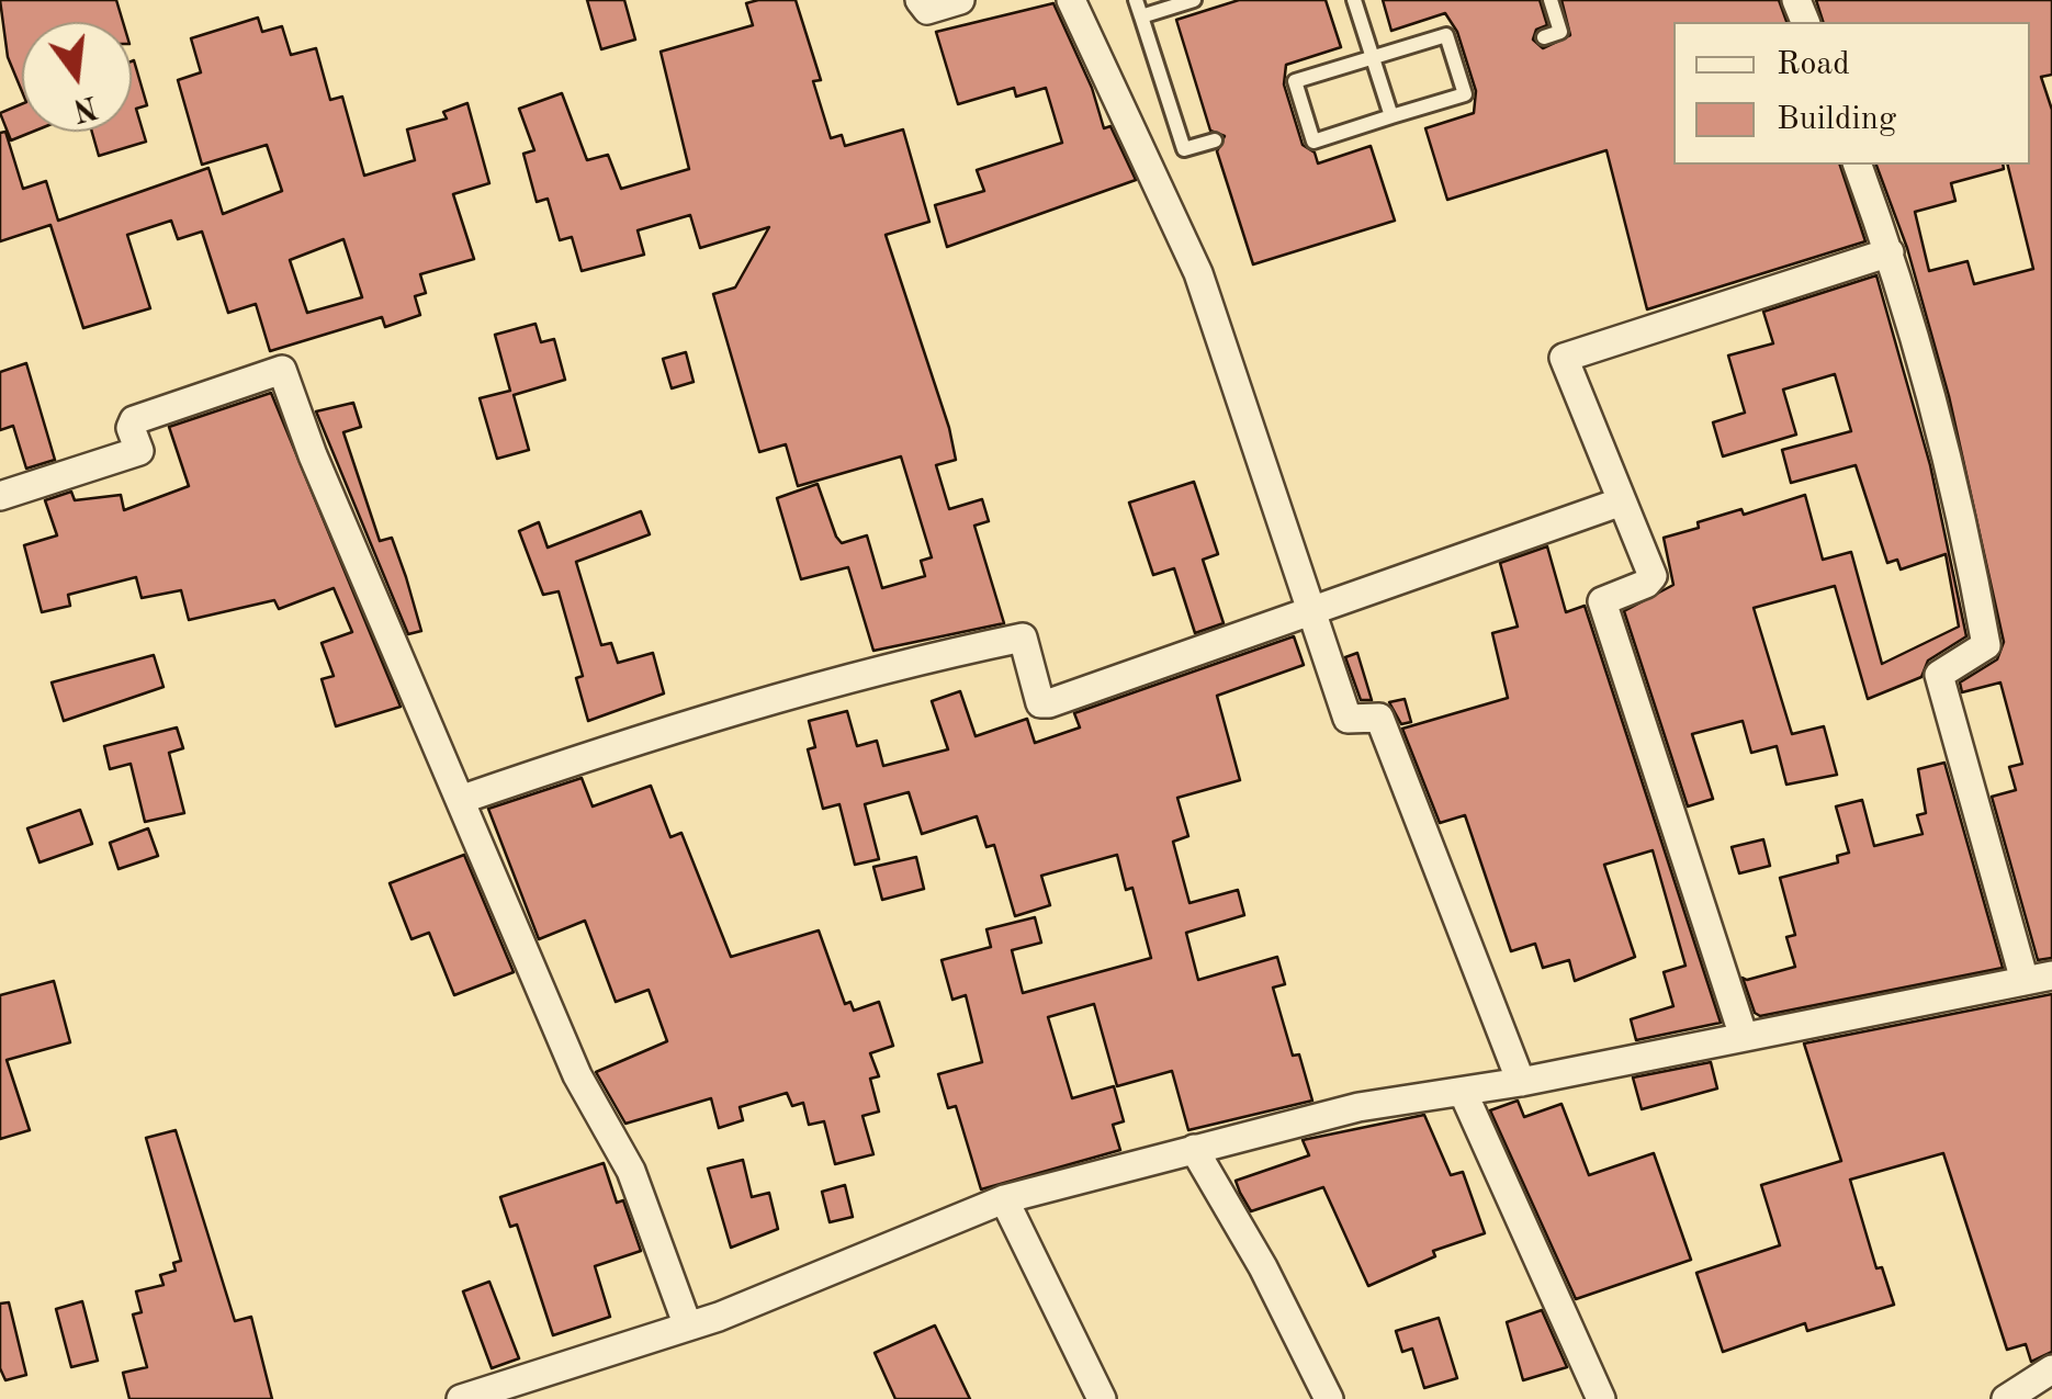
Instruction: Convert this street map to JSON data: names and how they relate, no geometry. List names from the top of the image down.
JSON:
{
  "legend": ["Road", "Building"],
  "north": "bottom"
}
